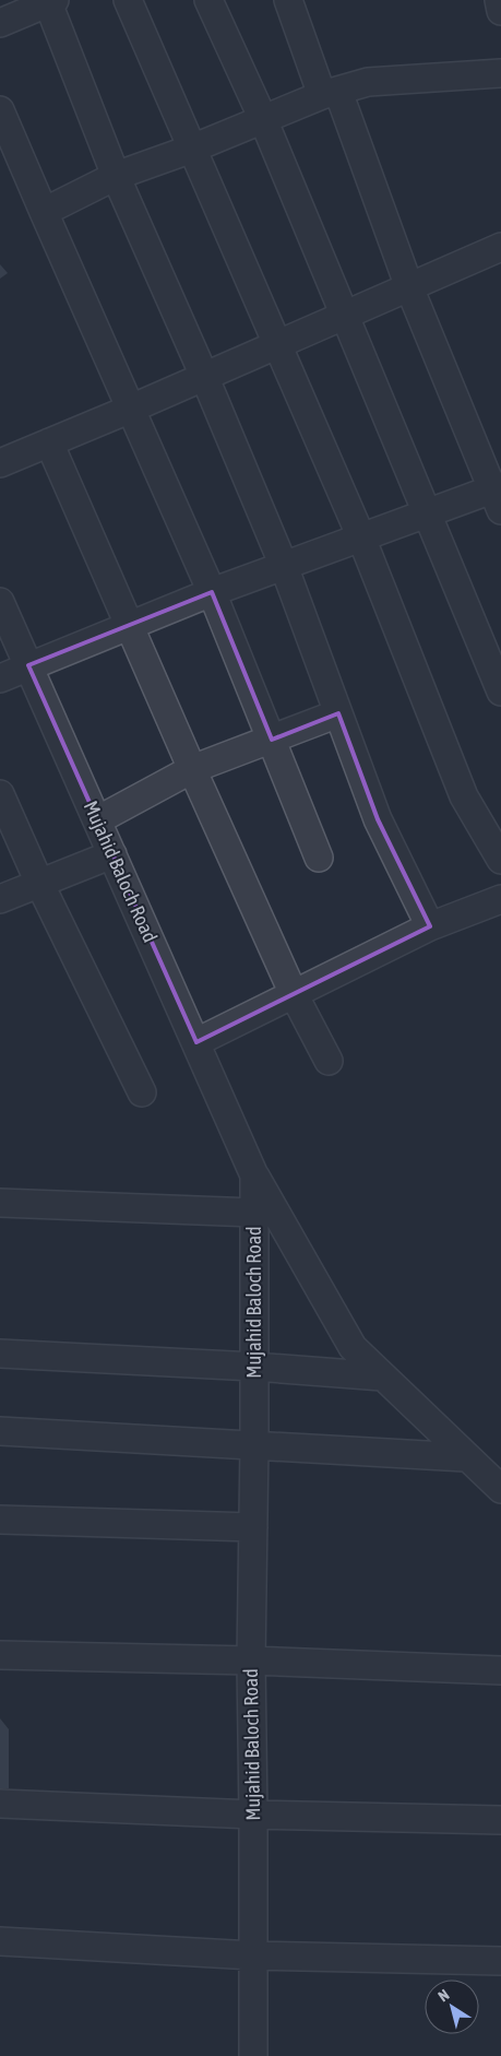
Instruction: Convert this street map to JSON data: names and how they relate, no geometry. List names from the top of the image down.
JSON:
{
  "streets": {
    "street": ["Mujahid Baloch Road"]
  },
  "north": "top left"
}
